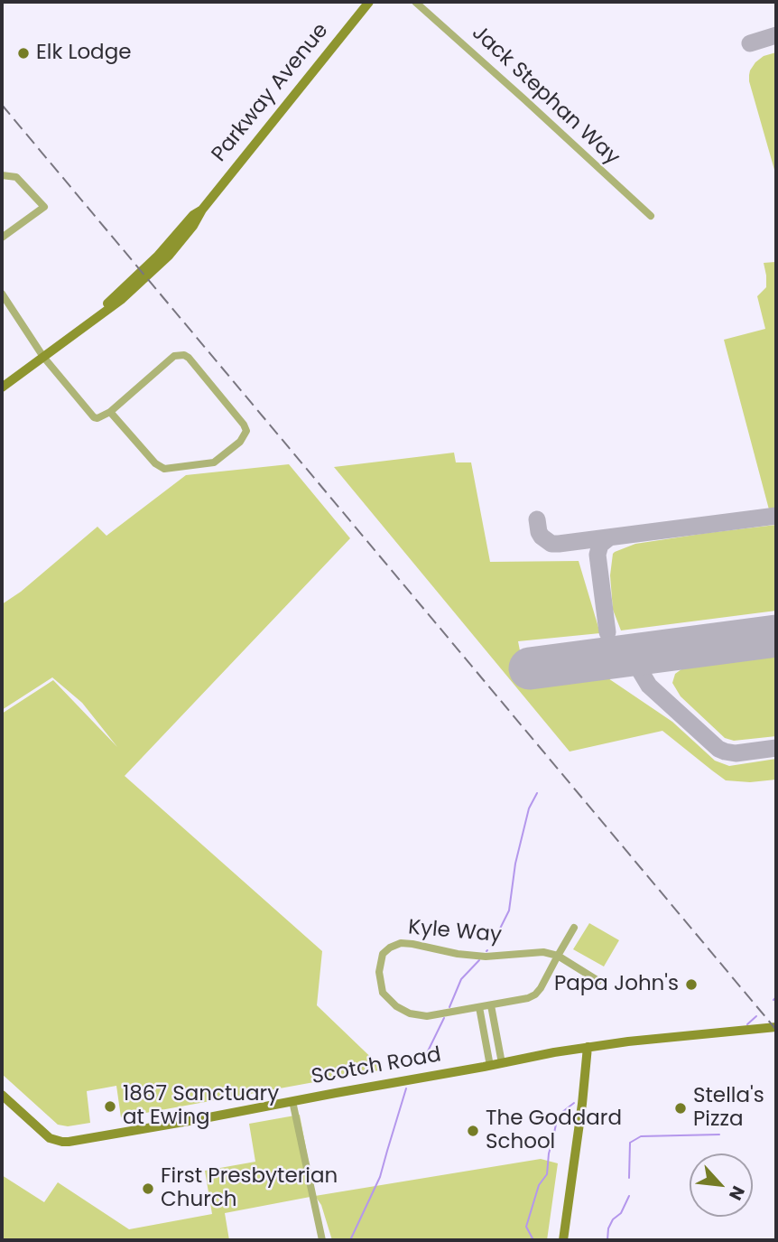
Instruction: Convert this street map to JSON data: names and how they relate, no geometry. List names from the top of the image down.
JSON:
{
  "streets": {
    "main road": ["Parkway Avenue", "Scotch Road"],
    "street": ["Jack Stephan Way", "Kyle Way"]
  },
  "places": [
    "Elk Lodge",
    "Papa John's",
    "1867 Sanctuary at Ewing",
    "Stella's Pizza",
    "The Goddard School",
    "First Presbyterian Church"
  ],
  "north": "bottom right"
}
